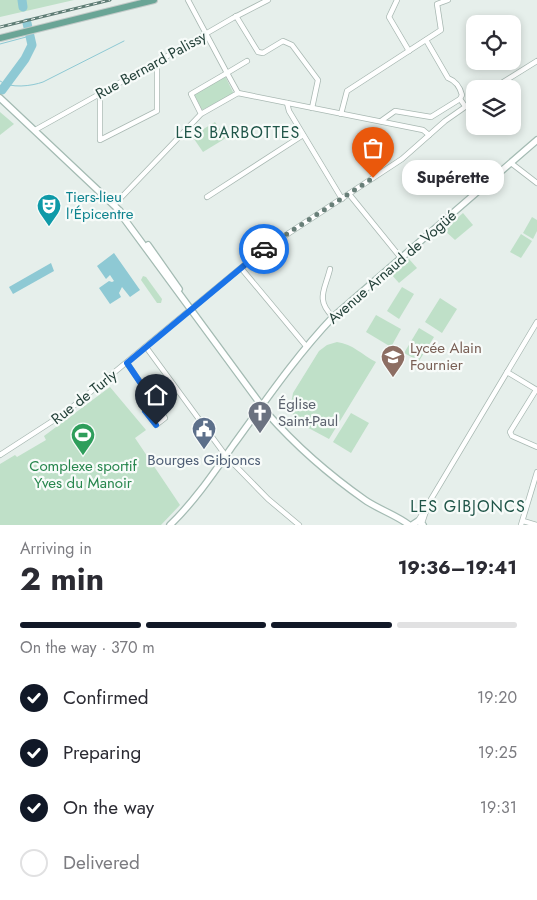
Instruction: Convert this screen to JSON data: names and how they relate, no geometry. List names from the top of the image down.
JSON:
{
  "streets": {
    "main road": ["Avenue Arnaud de Vogüé"],
    "street": ["Rue Bernard Palissy", "Rue de Turly"]
  },
  "districts": ["LES BARBOTTES", "LES GIBJONCS"],
  "places": {
    "other": ["Supérette"],
    "theatre": ["Tiers-lieu l'Épicentre"],
    "school or university": ["Lycée Alain Fournier"],
    "church": ["Église Saint-Paul"],
    "public building": ["Bourges Gibjoncs"],
    "sports": ["Complexe sportif Yves du Manoir"]
  },
  "page": {
    "bubble": "Supérette",
    "heading": ["2 min", "Arriving in", "19:36–19:41"],
    "bar": "On the way · 370 m",
    "list": [
      ["Confirmed", "19:20"],
      ["Preparing", "19:25"],
      ["On the way", "19:31"],
      "Delivered"
    ]
  }
}
